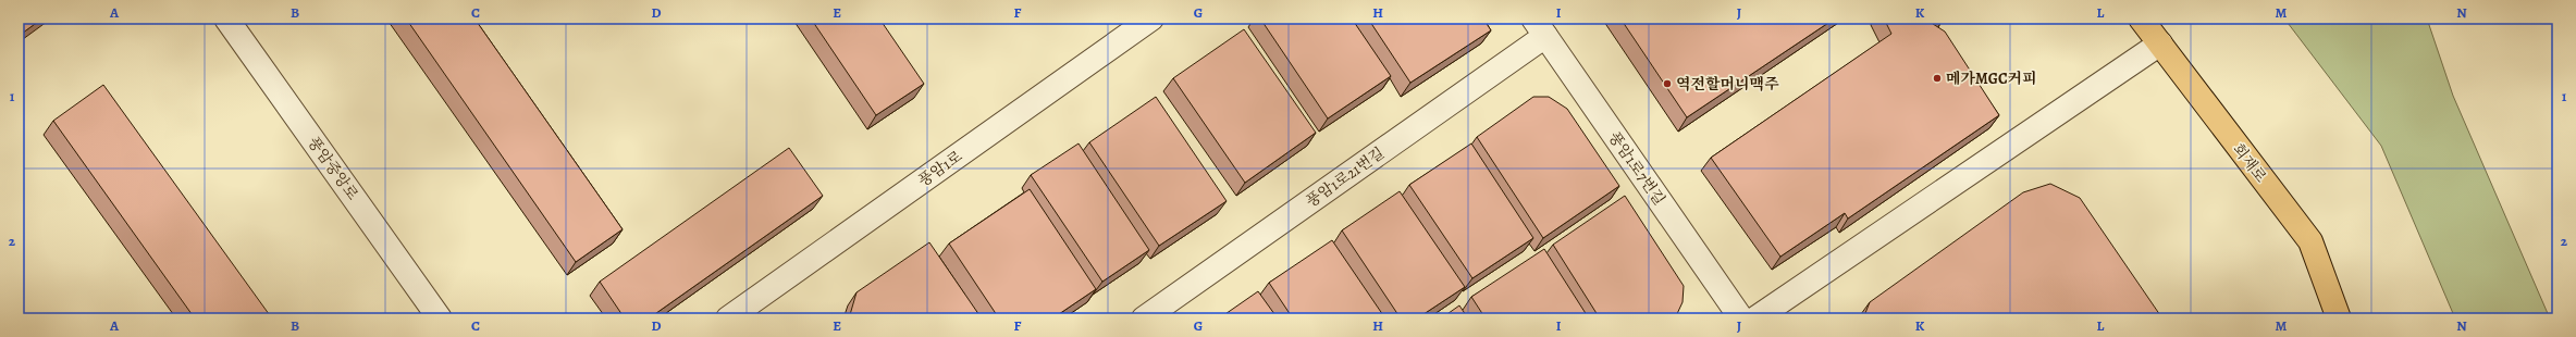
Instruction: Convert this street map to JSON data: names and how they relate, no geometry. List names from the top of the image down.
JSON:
{
  "streets": {
    "main road": ["회재로"],
    "street": [
      "풍암중앙로",
      "풍암1로",
      "풍암1로7번길",
      "풍암1로21번길"
    ]
  },
  "crossings": [
    ["풍암1로7번길", "풍암1로21번길"]
  ],
  "places": ["메가MGC커피", "역전할머니맥주"],
  "grid": {
    "columns": [
      "A",
      "B",
      "C",
      "D",
      "E",
      "F",
      "G",
      "H",
      "I",
      "J",
      "K",
      "L",
      "M",
      "N"
    ],
    "rows": ["1", "2"]
  }
}
